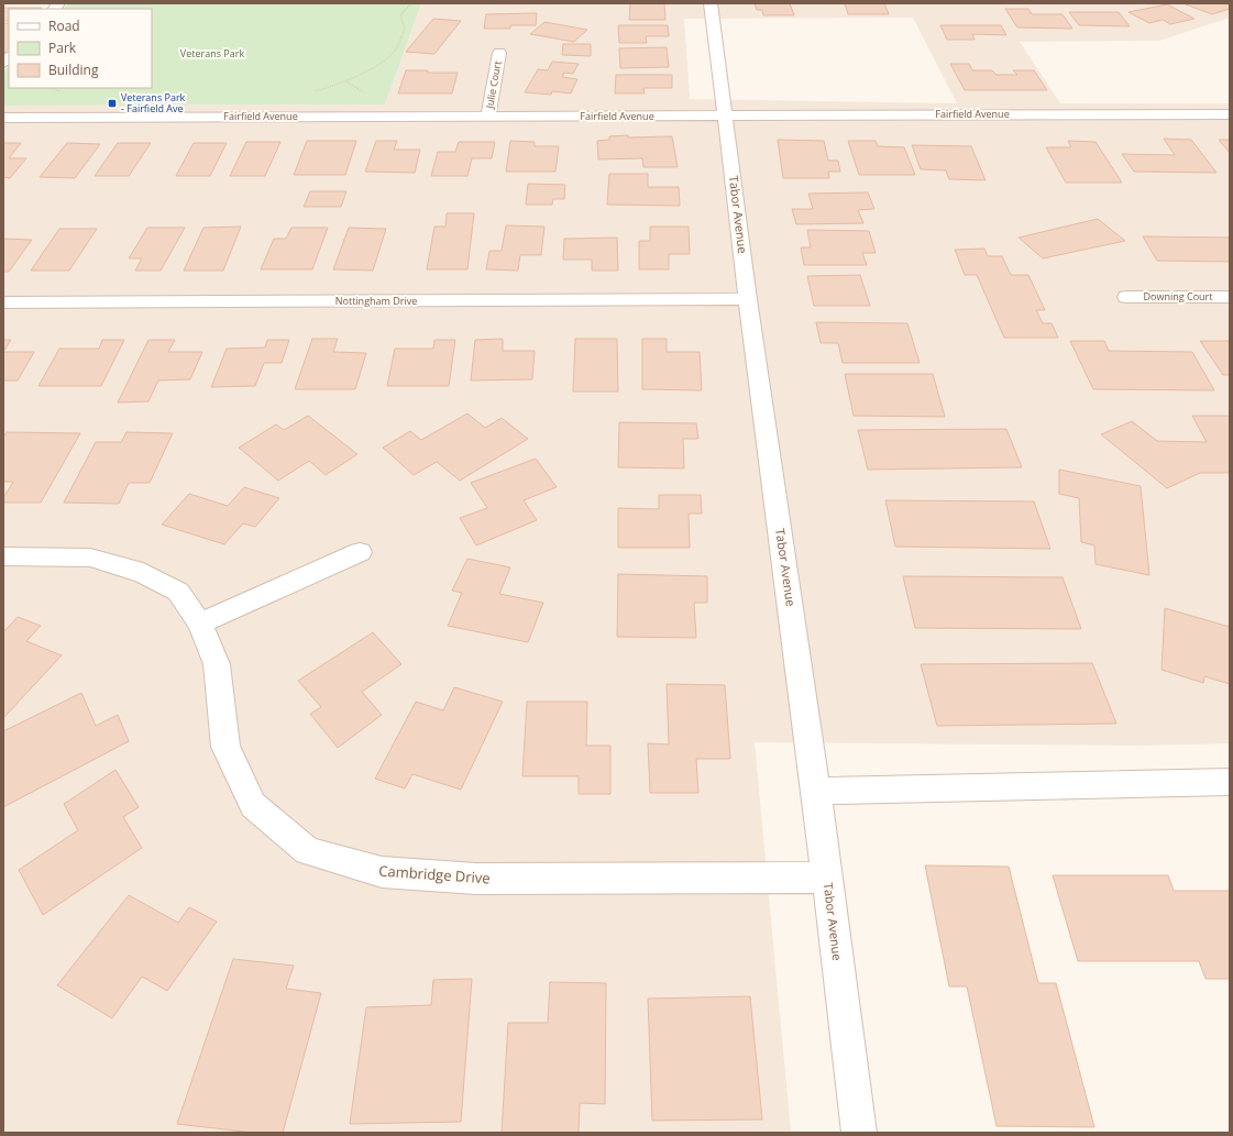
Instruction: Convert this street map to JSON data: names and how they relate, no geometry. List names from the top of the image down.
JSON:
{
  "streets": {
    "street": [
      "Julie Court",
      "Fairfield Avenue",
      "Tabor Avenue",
      "Downing Court",
      "Nottingham Drive",
      "Cambridge Drive"
    ]
  },
  "crossings": [
    ["Julie Court", "Fairfield Avenue"],
    ["Fairfield Avenue", "Tabor Avenue"],
    ["Tabor Avenue", "Nottingham Drive"],
    ["Tabor Avenue", "Cambridge Drive"]
  ],
  "parks": ["Veterans Park"],
  "places": {
    "transit": ["Veterans Park - Fairfield Ave"]
  },
  "legend": ["Road", "Park", "Building"]
}
